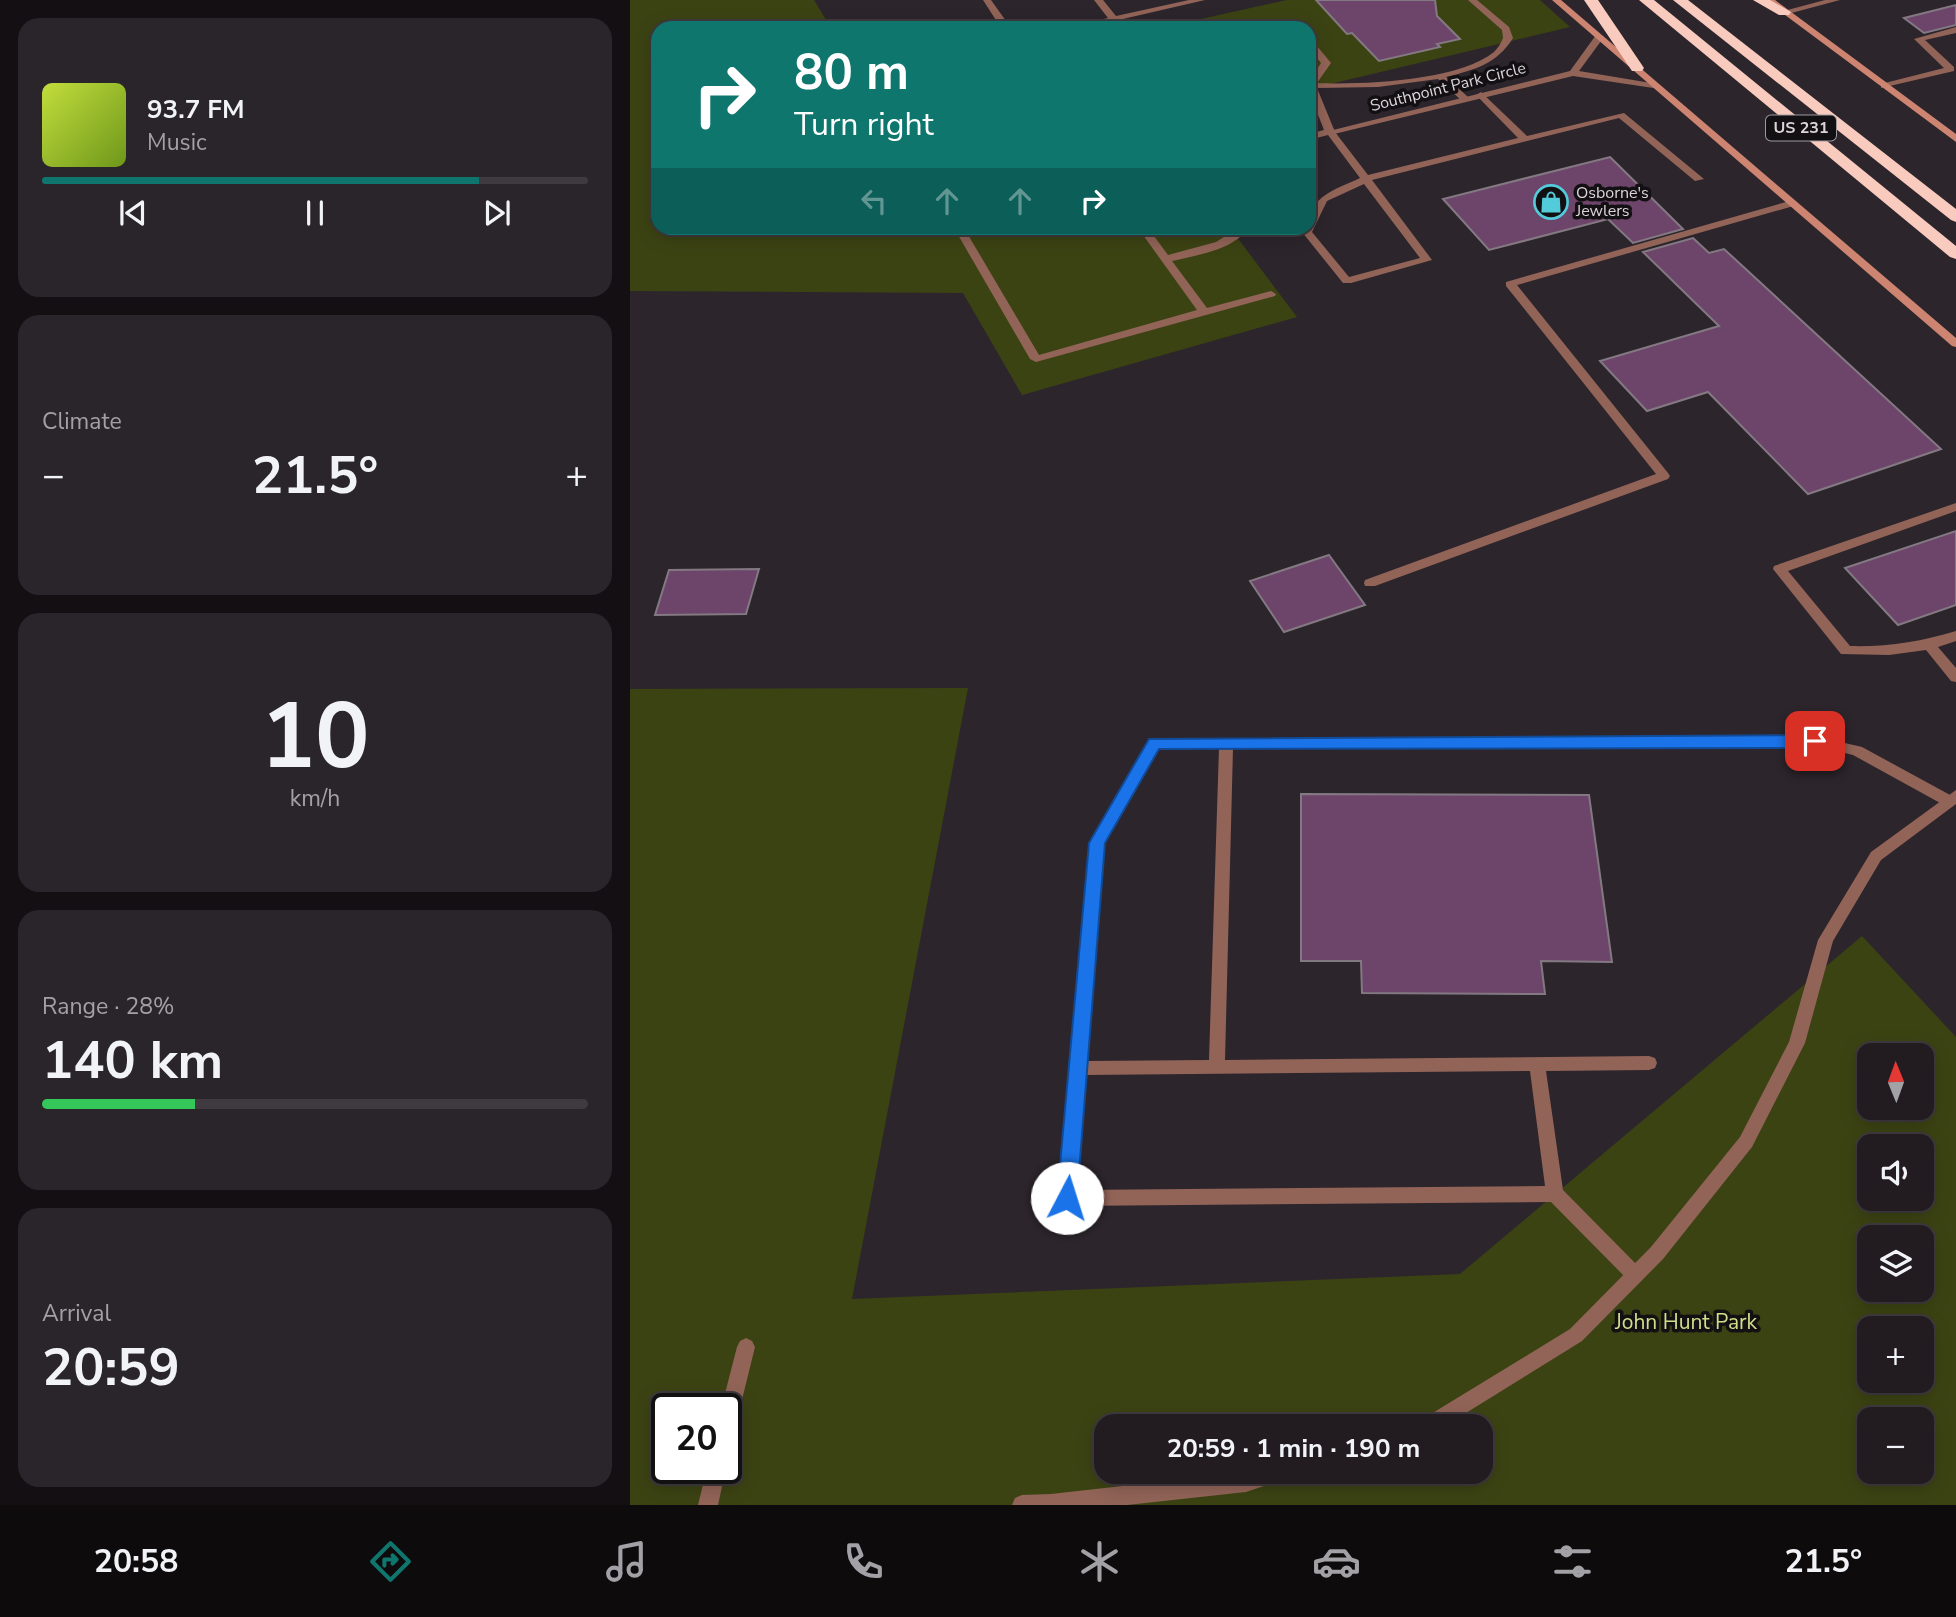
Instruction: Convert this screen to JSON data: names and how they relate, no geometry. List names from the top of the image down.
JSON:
{
  "streets": {
    "highway": ["US 231"],
    "street": ["Southpoint Park Circle"]
  },
  "parks": ["John Hunt Park"],
  "places": {
    "shop": ["Osborne's Jewlers"]
  },
  "north": "top",
  "page": {
    "turn": ["80 m", "Turn right"],
    "song": ["93.7 FM", "Music"],
    "tile": [
      "Climate",
      ["10", "km/h"],
      ["Range · 28%", "140 km"],
      ["Arrival", "20:59"]
    ],
    "heat": ["−", "21.5°", "+"],
    "map_buttons": ["+", "−"],
    "limit": "20",
    "trip": "20:59 · 1 min · 190 m",
    "tabs": ["20:58", "21.5°"]
  }
}
